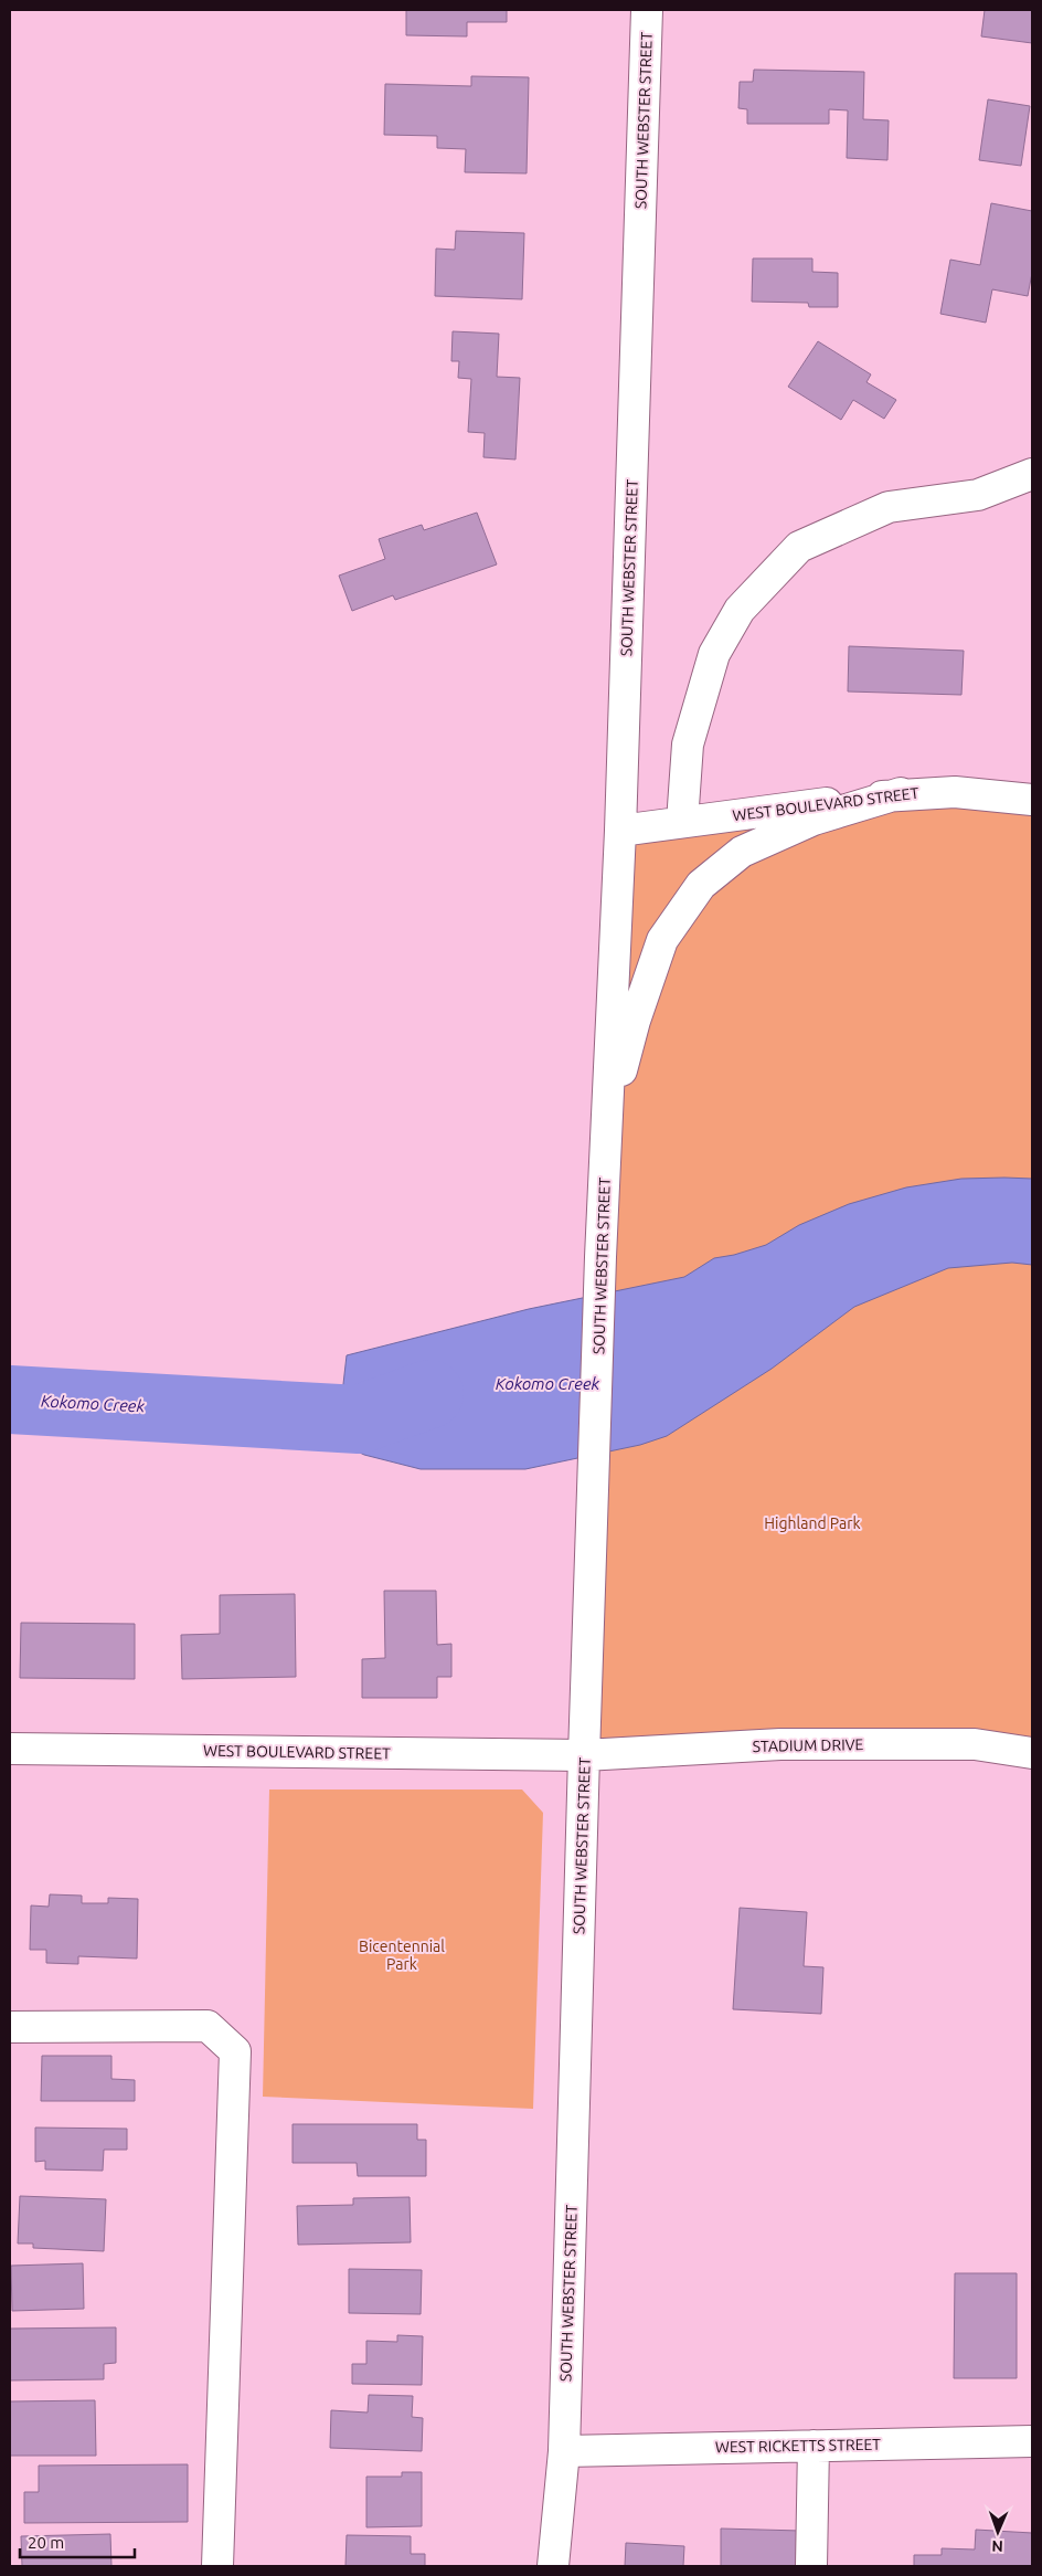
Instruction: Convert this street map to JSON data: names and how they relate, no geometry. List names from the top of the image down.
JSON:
{
  "streets": {
    "street": [
      "SOUTH WEBSTER STREET",
      "WEST BOULEVARD STREET",
      "STADIUM DRIVE",
      "WEST RICKETTS STREET"
    ]
  },
  "crossings": [
    ["SOUTH WEBSTER STREET", "WEST BOULEVARD STREET"],
    ["SOUTH WEBSTER STREET", "STADIUM DRIVE"],
    ["SOUTH WEBSTER STREET", "WEST RICKETTS STREET"],
    ["WEST BOULEVARD STREET", "STADIUM DRIVE"]
  ],
  "water": ["Kokomo Creek"],
  "parks": ["Highland Park", "Bicentennial Park"],
  "scale_bar": "20 m",
  "north": "bottom"
}
